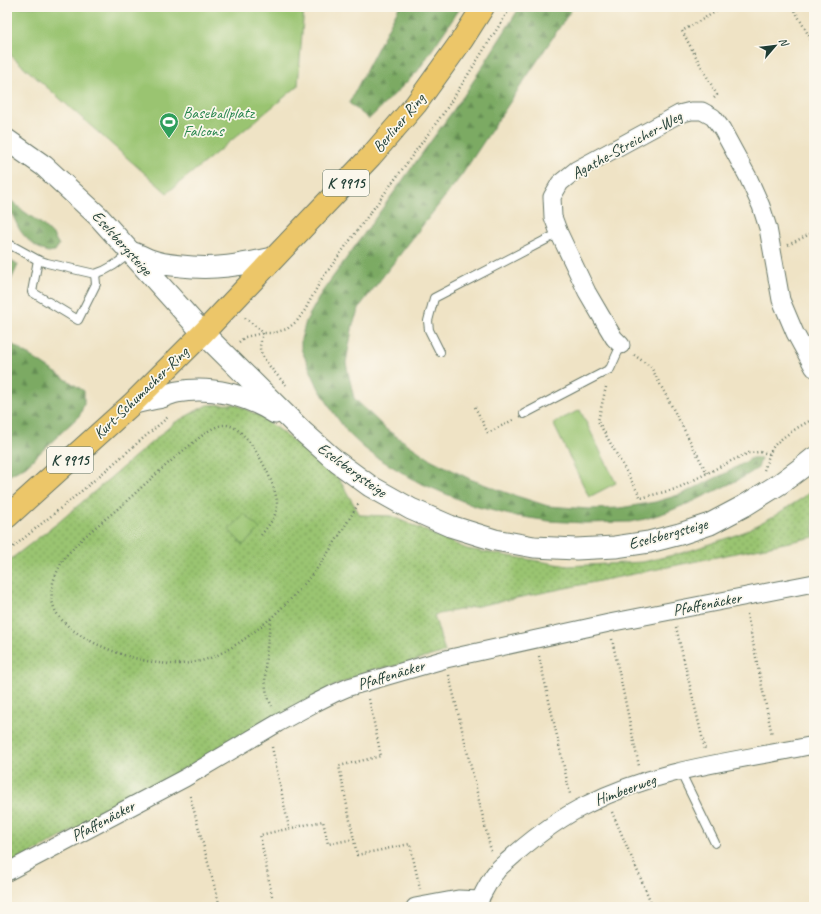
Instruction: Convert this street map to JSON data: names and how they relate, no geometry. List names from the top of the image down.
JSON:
{
  "streets": {
    "main road": ["Berliner Ring", "K 9915", "Kurt-Schumacher-Ring"],
    "street": [
      "Agathe-Streicher-Weg",
      "Eselsbergsteige",
      "Pfaffenäcker",
      "Himbeerweg"
    ]
  },
  "crossings": [
    ["Berliner Ring", "Eselsbergsteige"],
    ["Berliner Ring", "Kurt-Schumacher-Ring"],
    ["Eselsbergsteige", "Kurt-Schumacher-Ring"]
  ],
  "places": {
    "sports": ["Baseballplatz Falcons"]
  },
  "north": "top right"
}
